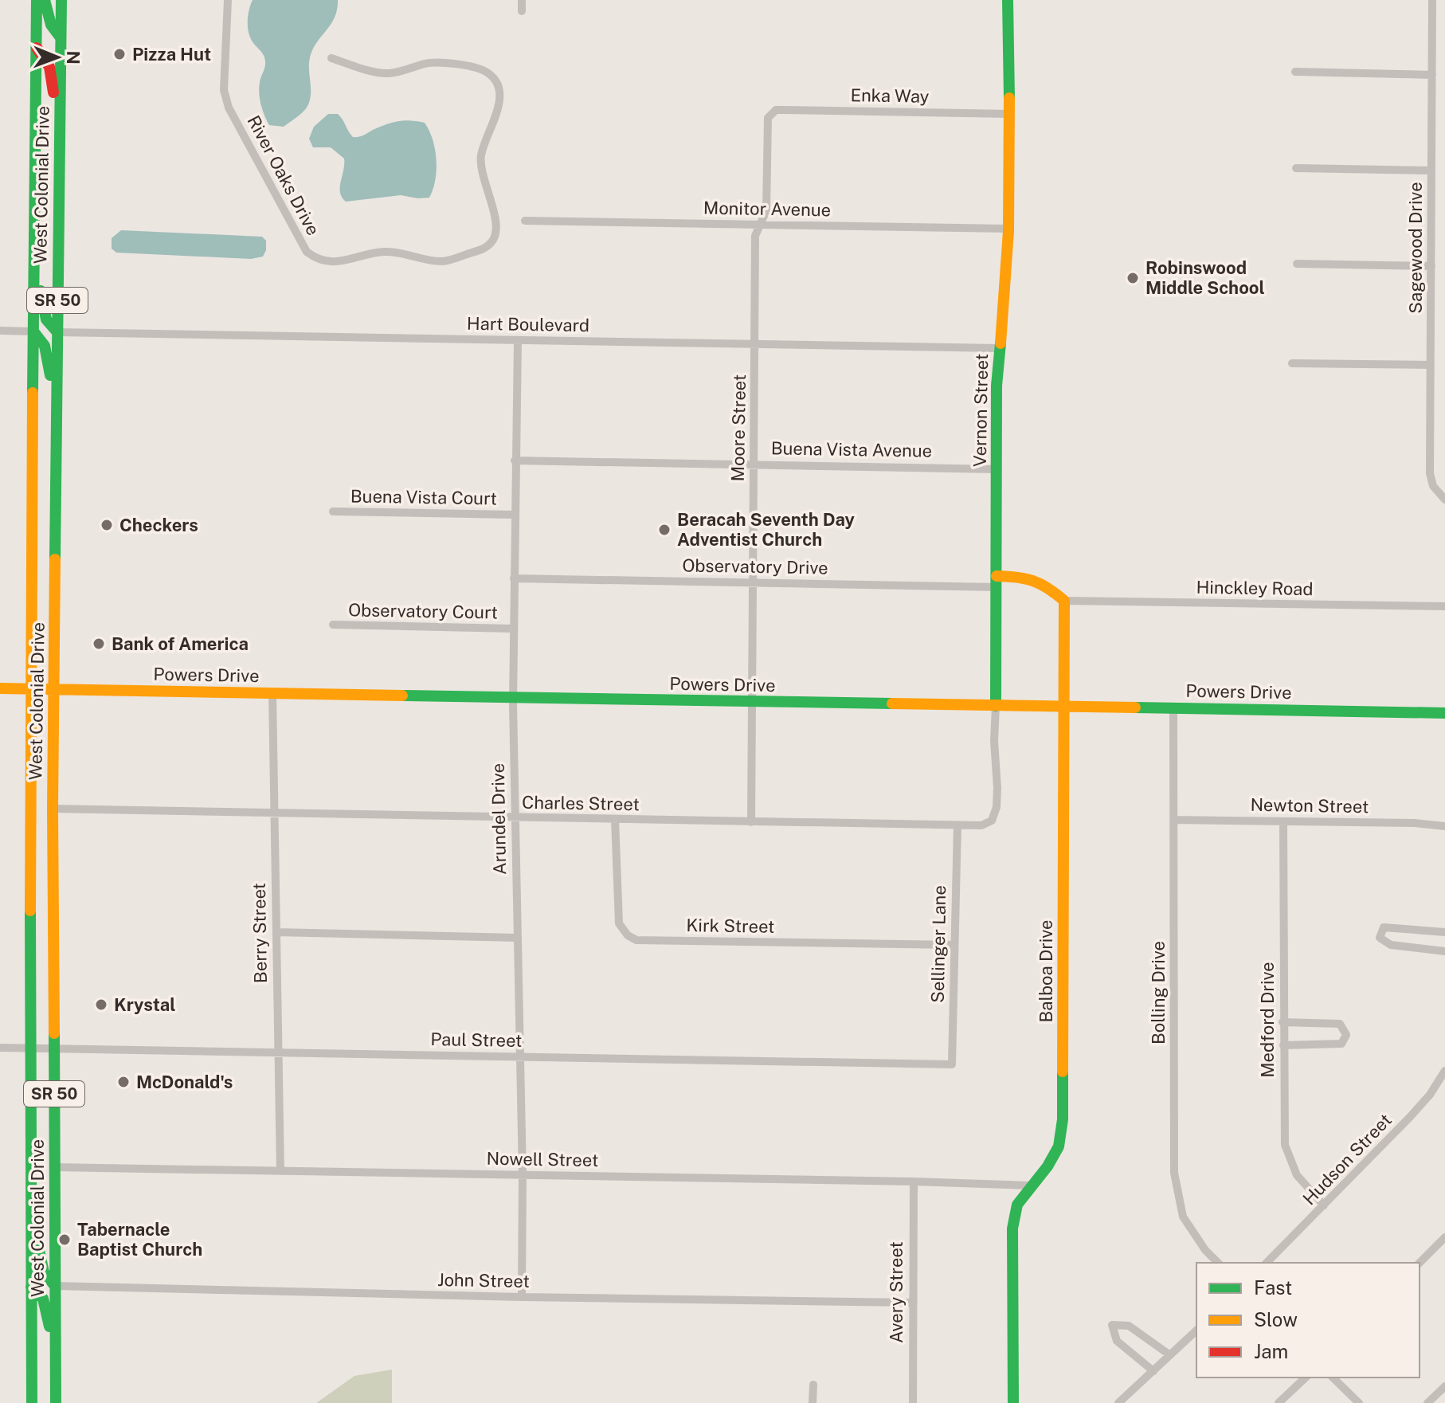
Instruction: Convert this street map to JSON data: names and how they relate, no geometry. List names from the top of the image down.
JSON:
{
  "streets": {
    "main road": [
      "West Colonial Drive",
      "SR 50",
      "Vernon Street",
      "Powers Drive",
      "Balboa Drive"
    ],
    "street": [
      "Enka Way",
      "River Oaks Drive",
      "Monitor Avenue",
      "Sagewood Drive",
      "Hart Boulevard",
      "Moore Street",
      "Buena Vista Avenue",
      "Buena Vista Court",
      "Observatory Drive",
      "Hinckley Road",
      "Observatory Court",
      "Charles Street",
      "Newton Street",
      "Arundel Drive",
      "Kirk Street",
      "Berry Street",
      "Sellinger Lane",
      "Bolling Drive",
      "Medford Drive",
      "Paul Street",
      "Nowell Street",
      "Hudson Street",
      "John Street",
      "Avery Street"
    ]
  },
  "crossings": [
    ["Enka Way", "Vernon Street"],
    ["Enka Way", "Moore Street"],
    ["West Colonial Drive", "Hart Boulevard"],
    ["West Colonial Drive", "Powers Drive"],
    ["West Colonial Drive", "Charles Street"],
    ["West Colonial Drive", "Paul Street"],
    ["West Colonial Drive", "Nowell Street"],
    ["West Colonial Drive", "John Street"],
    ["Monitor Avenue", "Vernon Street"],
    ["Monitor Avenue", "Moore Street"],
    ["Hart Boulevard", "Vernon Street"],
    ["Hart Boulevard", "Moore Street"],
    ["Hart Boulevard", "Arundel Drive"],
    ["Vernon Street", "Buena Vista Avenue"],
    ["Vernon Street", "Observatory Drive"],
    ["Vernon Street", "Powers Drive"],
    ["Vernon Street", "Charles Street"],
    ["Moore Street", "Buena Vista Avenue"],
    ["Moore Street", "Observatory Drive"],
    ["Moore Street", "Powers Drive"],
    ["Moore Street", "Charles Street"],
    ["Buena Vista Avenue", "Arundel Drive"],
    ["Buena Vista Court", "Arundel Drive"],
    ["Observatory Drive", "Arundel Drive"],
    ["Hinckley Road", "Balboa Drive"],
    ["Observatory Court", "Arundel Drive"],
    ["Powers Drive", "Arundel Drive"],
    ["Powers Drive", "Berry Street"],
    ["Powers Drive", "Balboa Drive"],
    ["Powers Drive", "Bolling Drive"],
    ["Charles Street", "Arundel Drive"],
    ["Charles Street", "Kirk Street"],
    ["Charles Street", "Berry Street"],
    ["Charles Street", "Sellinger Lane"],
    ["Newton Street", "Bolling Drive"],
    ["Newton Street", "Medford Drive"],
    ["Arundel Drive", "Paul Street"],
    ["Arundel Drive", "Nowell Street"],
    ["Arundel Drive", "John Street"],
    ["Kirk Street", "Sellinger Lane"],
    ["Berry Street", "Paul Street"],
    ["Berry Street", "Nowell Street"],
    ["Sellinger Lane", "Paul Street"],
    ["Balboa Drive", "Nowell Street"],
    ["Medford Drive", "Hudson Street"],
    ["Nowell Street", "Avery Street"],
    ["John Street", "Avery Street"]
  ],
  "places": [
    "Pizza Hut",
    "Robinswood Middle School",
    "Checkers",
    "Beracah Seventh Day Adventist Church",
    "Bank of America",
    "Krystal",
    "McDonald's",
    "Tabernacle Baptist Church"
  ],
  "legend": ["Fast", "Slow", "Jam"],
  "north": "right"
}
